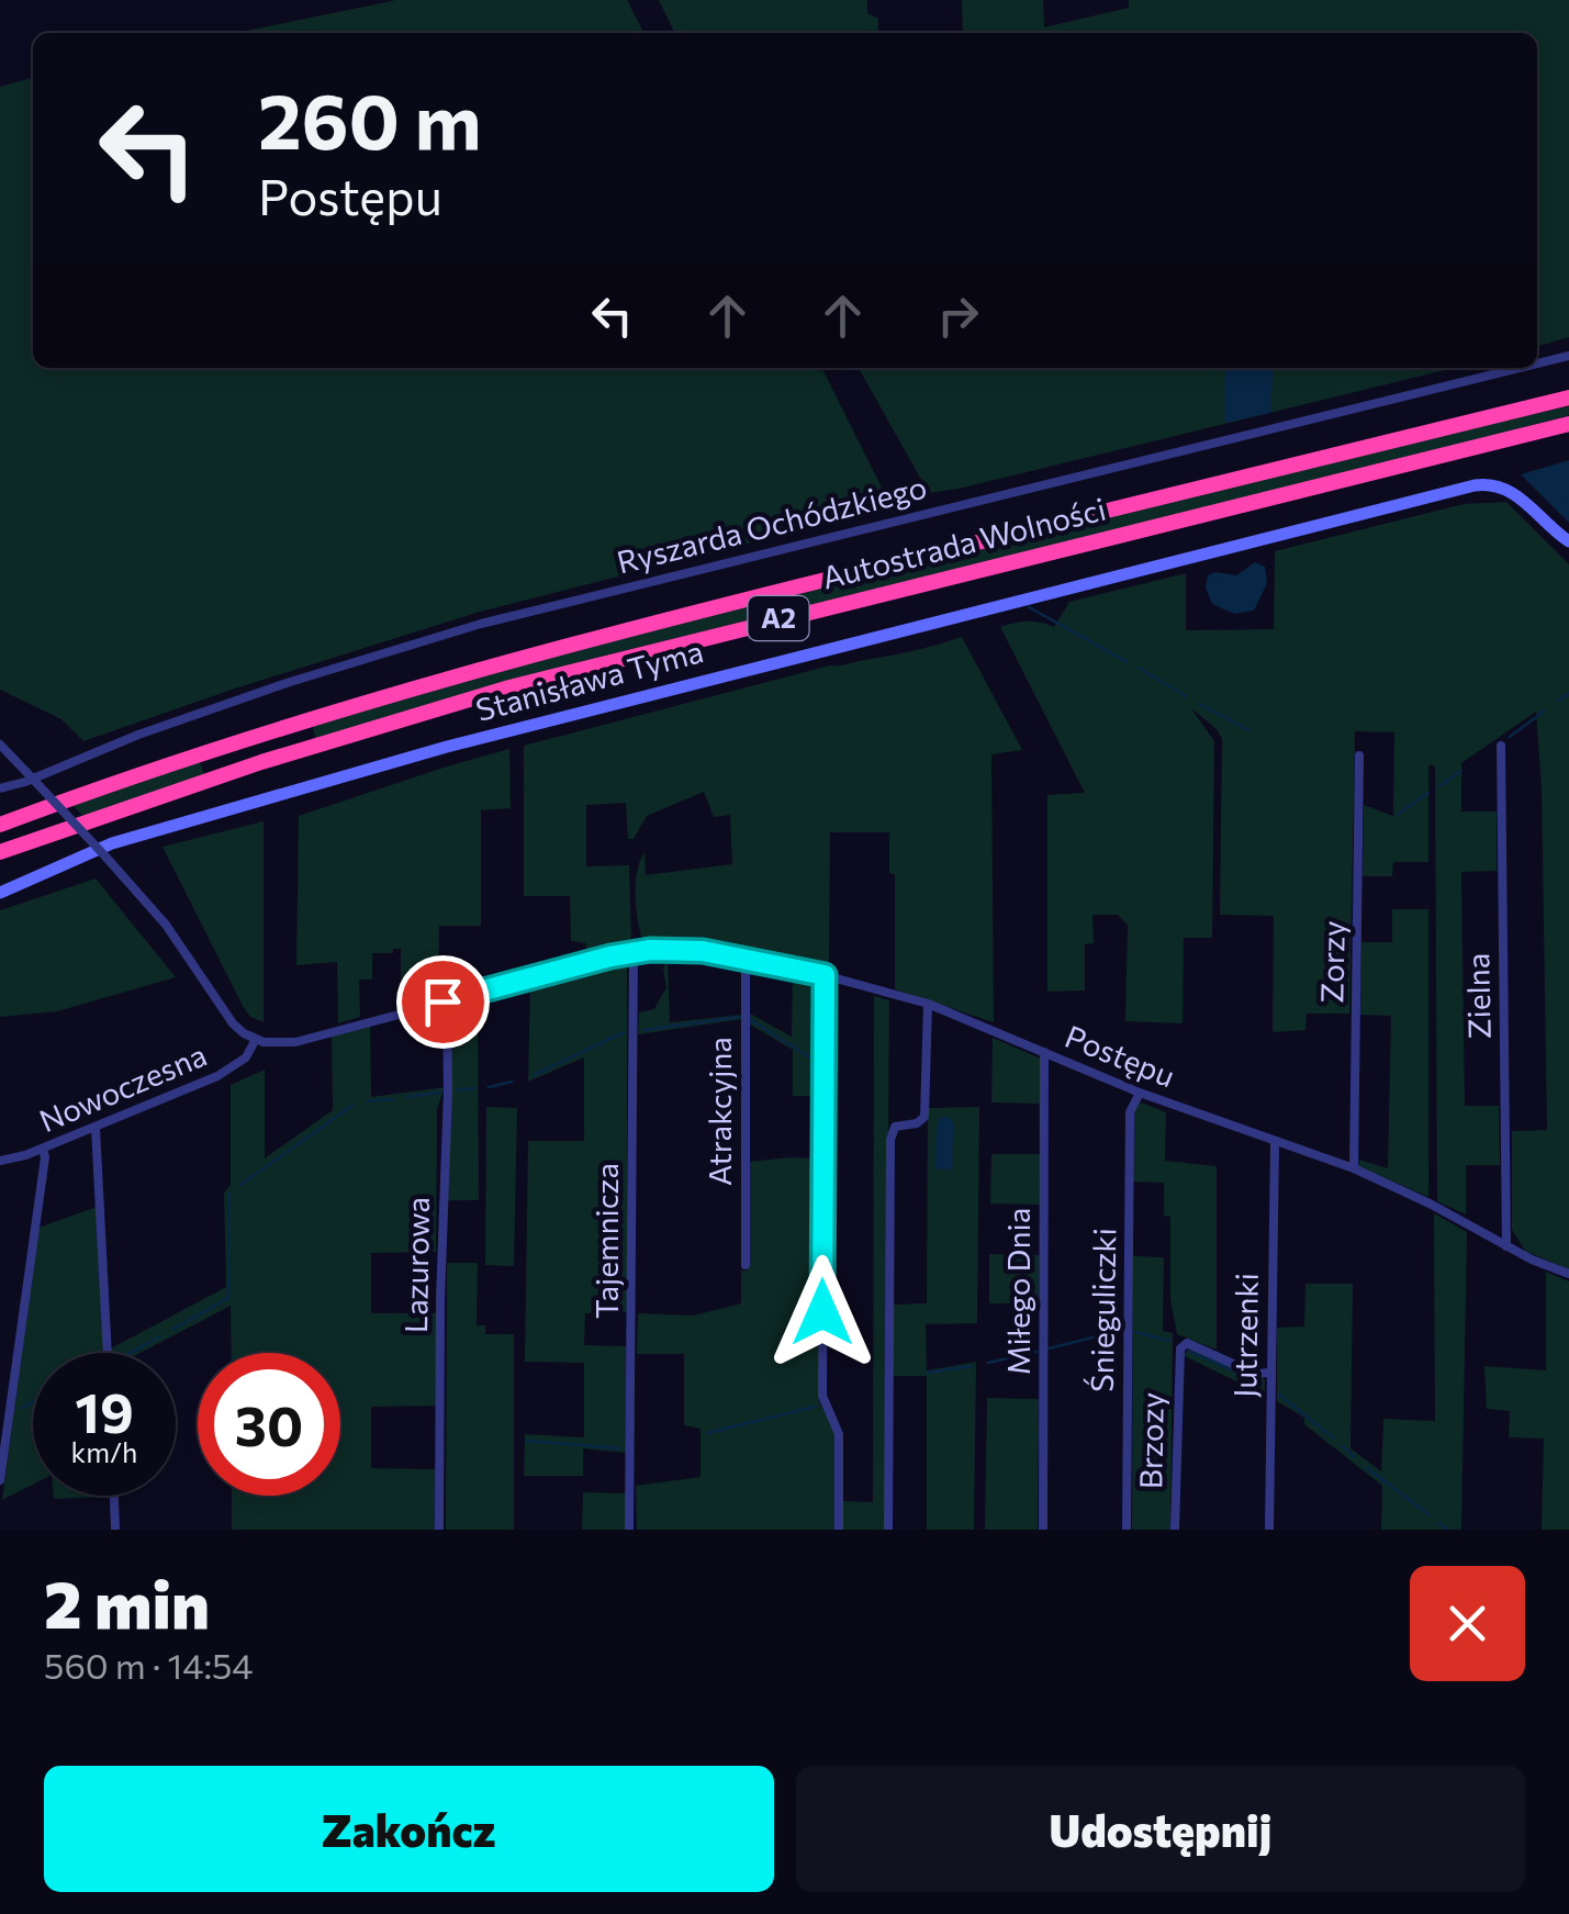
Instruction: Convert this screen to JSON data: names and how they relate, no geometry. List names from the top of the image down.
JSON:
{
  "streets": {
    "highway": ["Autostrada Wolności", "A2"],
    "street": [
      "Ryszarda Ochódzkiego",
      "Stanisława Tyma",
      "Zorzy",
      "Zielna",
      "Postępu",
      "Nowoczesna",
      "Atrakcyjna",
      "Tajemnicza",
      "Lazurowa",
      "Miłego Dnia",
      "Śnieguliczki",
      "Jutrzenki",
      "Brzozy"
    ]
  },
  "crossings": [
    ["Zorzy", "Postępu"],
    ["Zielna", "Postępu"],
    ["Postępu", "Atrakcyjna"],
    ["Postępu", "Tajemnicza"],
    ["Postępu", "Miłego Dnia"],
    ["Postępu", "Śnieguliczki"],
    ["Postępu", "Jutrzenki"],
    ["Jutrzenki", "Brzozy"]
  ],
  "page": {
    "turn": ["260 m", "Postępu"],
    "speed": "19 km/h",
    "limit": "30",
    "heading": ["2 min", "560 m · 14:54"],
    "buttons": ["Zakończ", "Udostępnij"]
  }
}
